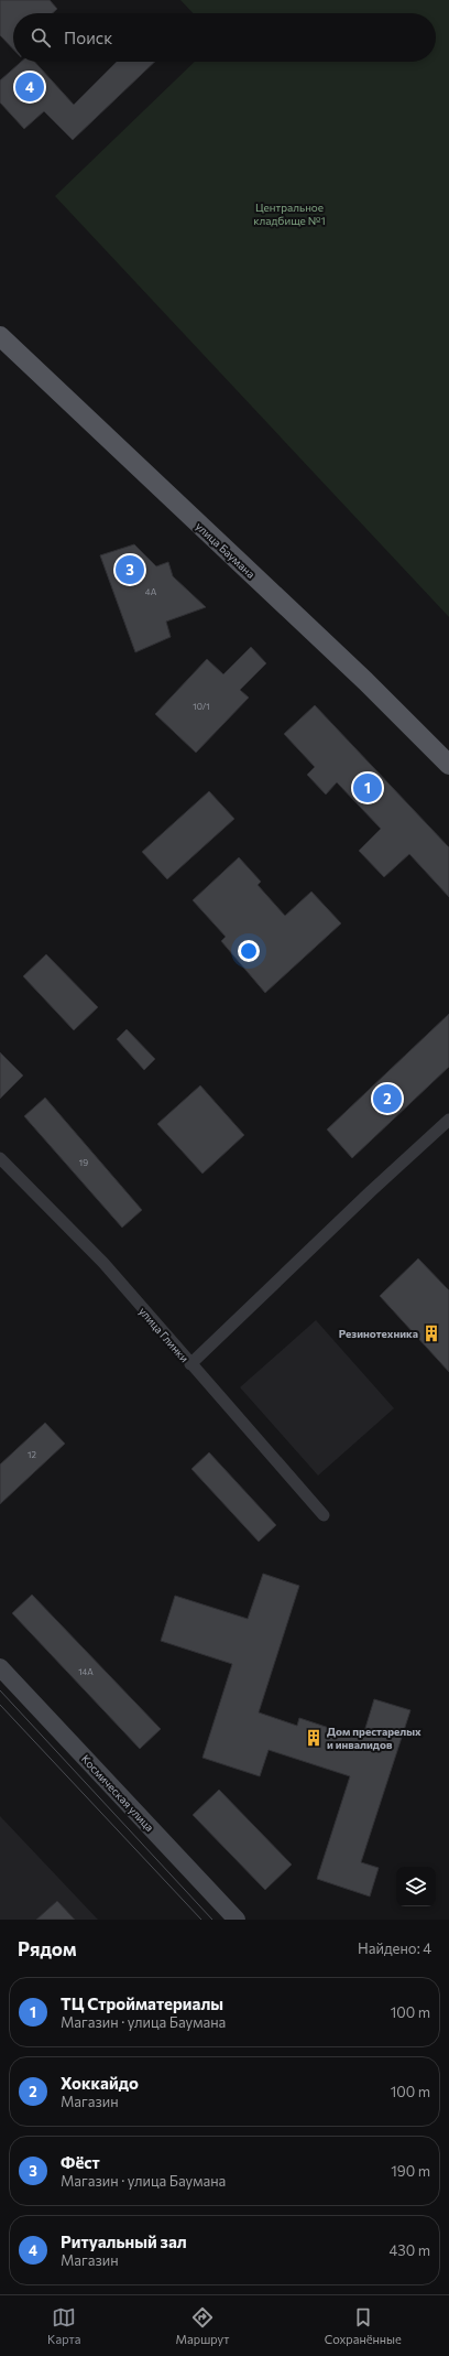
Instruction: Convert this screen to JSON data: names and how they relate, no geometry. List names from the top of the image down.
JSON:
{
  "streets": {
    "main road": ["улица Баумана", "Космическая улица"],
    "street": ["улица Глинки"]
  },
  "parks": ["Центральное кладбище №1"],
  "places": {
    "building": ["Резинотехника", "Дом престарелых и инвалидов"]
  },
  "house_numbers": [
    "4А",
    "10/1",
    "19",
    "12",
    "14А"
  ],
  "page": {
    "search": "Поиск",
    "pins": [
      "4",
      "3",
      "1",
      "2"
    ],
    "heading": ["Рядом", "Найдено: 4"],
    "list": [
      {
        "mark": "1",
        "name": "ТЦ Стройматериалы",
        "note": "Магазин · улица Баумана",
        "value": "100 m"
      },
      {
        "mark": "2",
        "name": "Хоккайдо",
        "note": "Магазин",
        "value": "100 m"
      },
      {
        "mark": "3",
        "name": "Фёст",
        "note": "Магазин · улица Баумана",
        "value": "190 m"
      },
      {
        "mark": "4",
        "name": "Ритуальный зал",
        "note": "Магазин",
        "value": "430 m"
      }
    ],
    "nav": ["Карта", "Маршрут", "Сохранённые"]
  }
}
